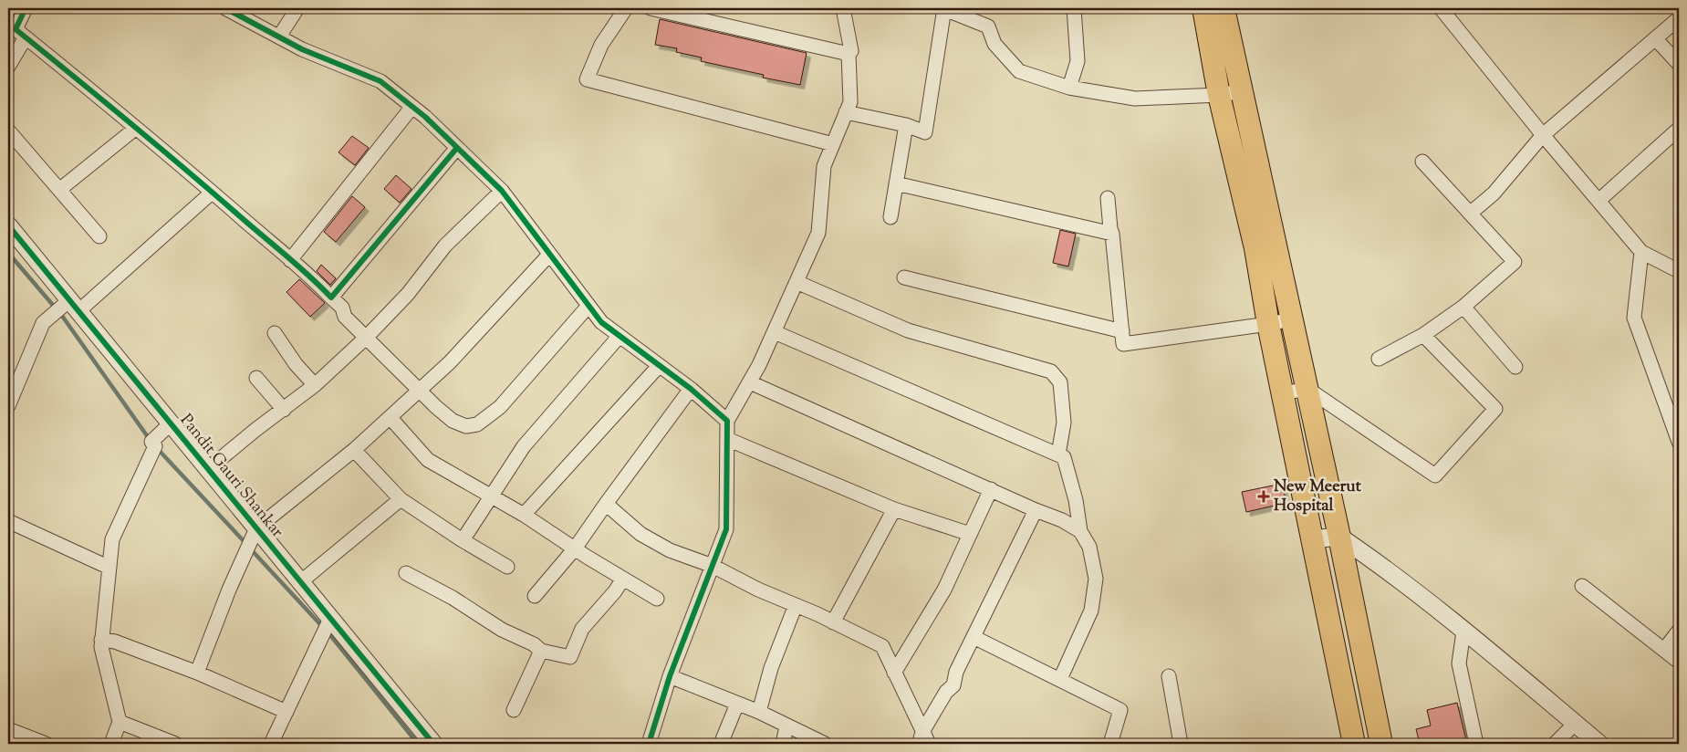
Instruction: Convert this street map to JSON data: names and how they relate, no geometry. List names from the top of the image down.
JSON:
{
  "streets": {
    "street": ["Pandit Gauri Shankar"]
  },
  "places": {
    "health": ["New Meerut Hospital"]
  }
}
